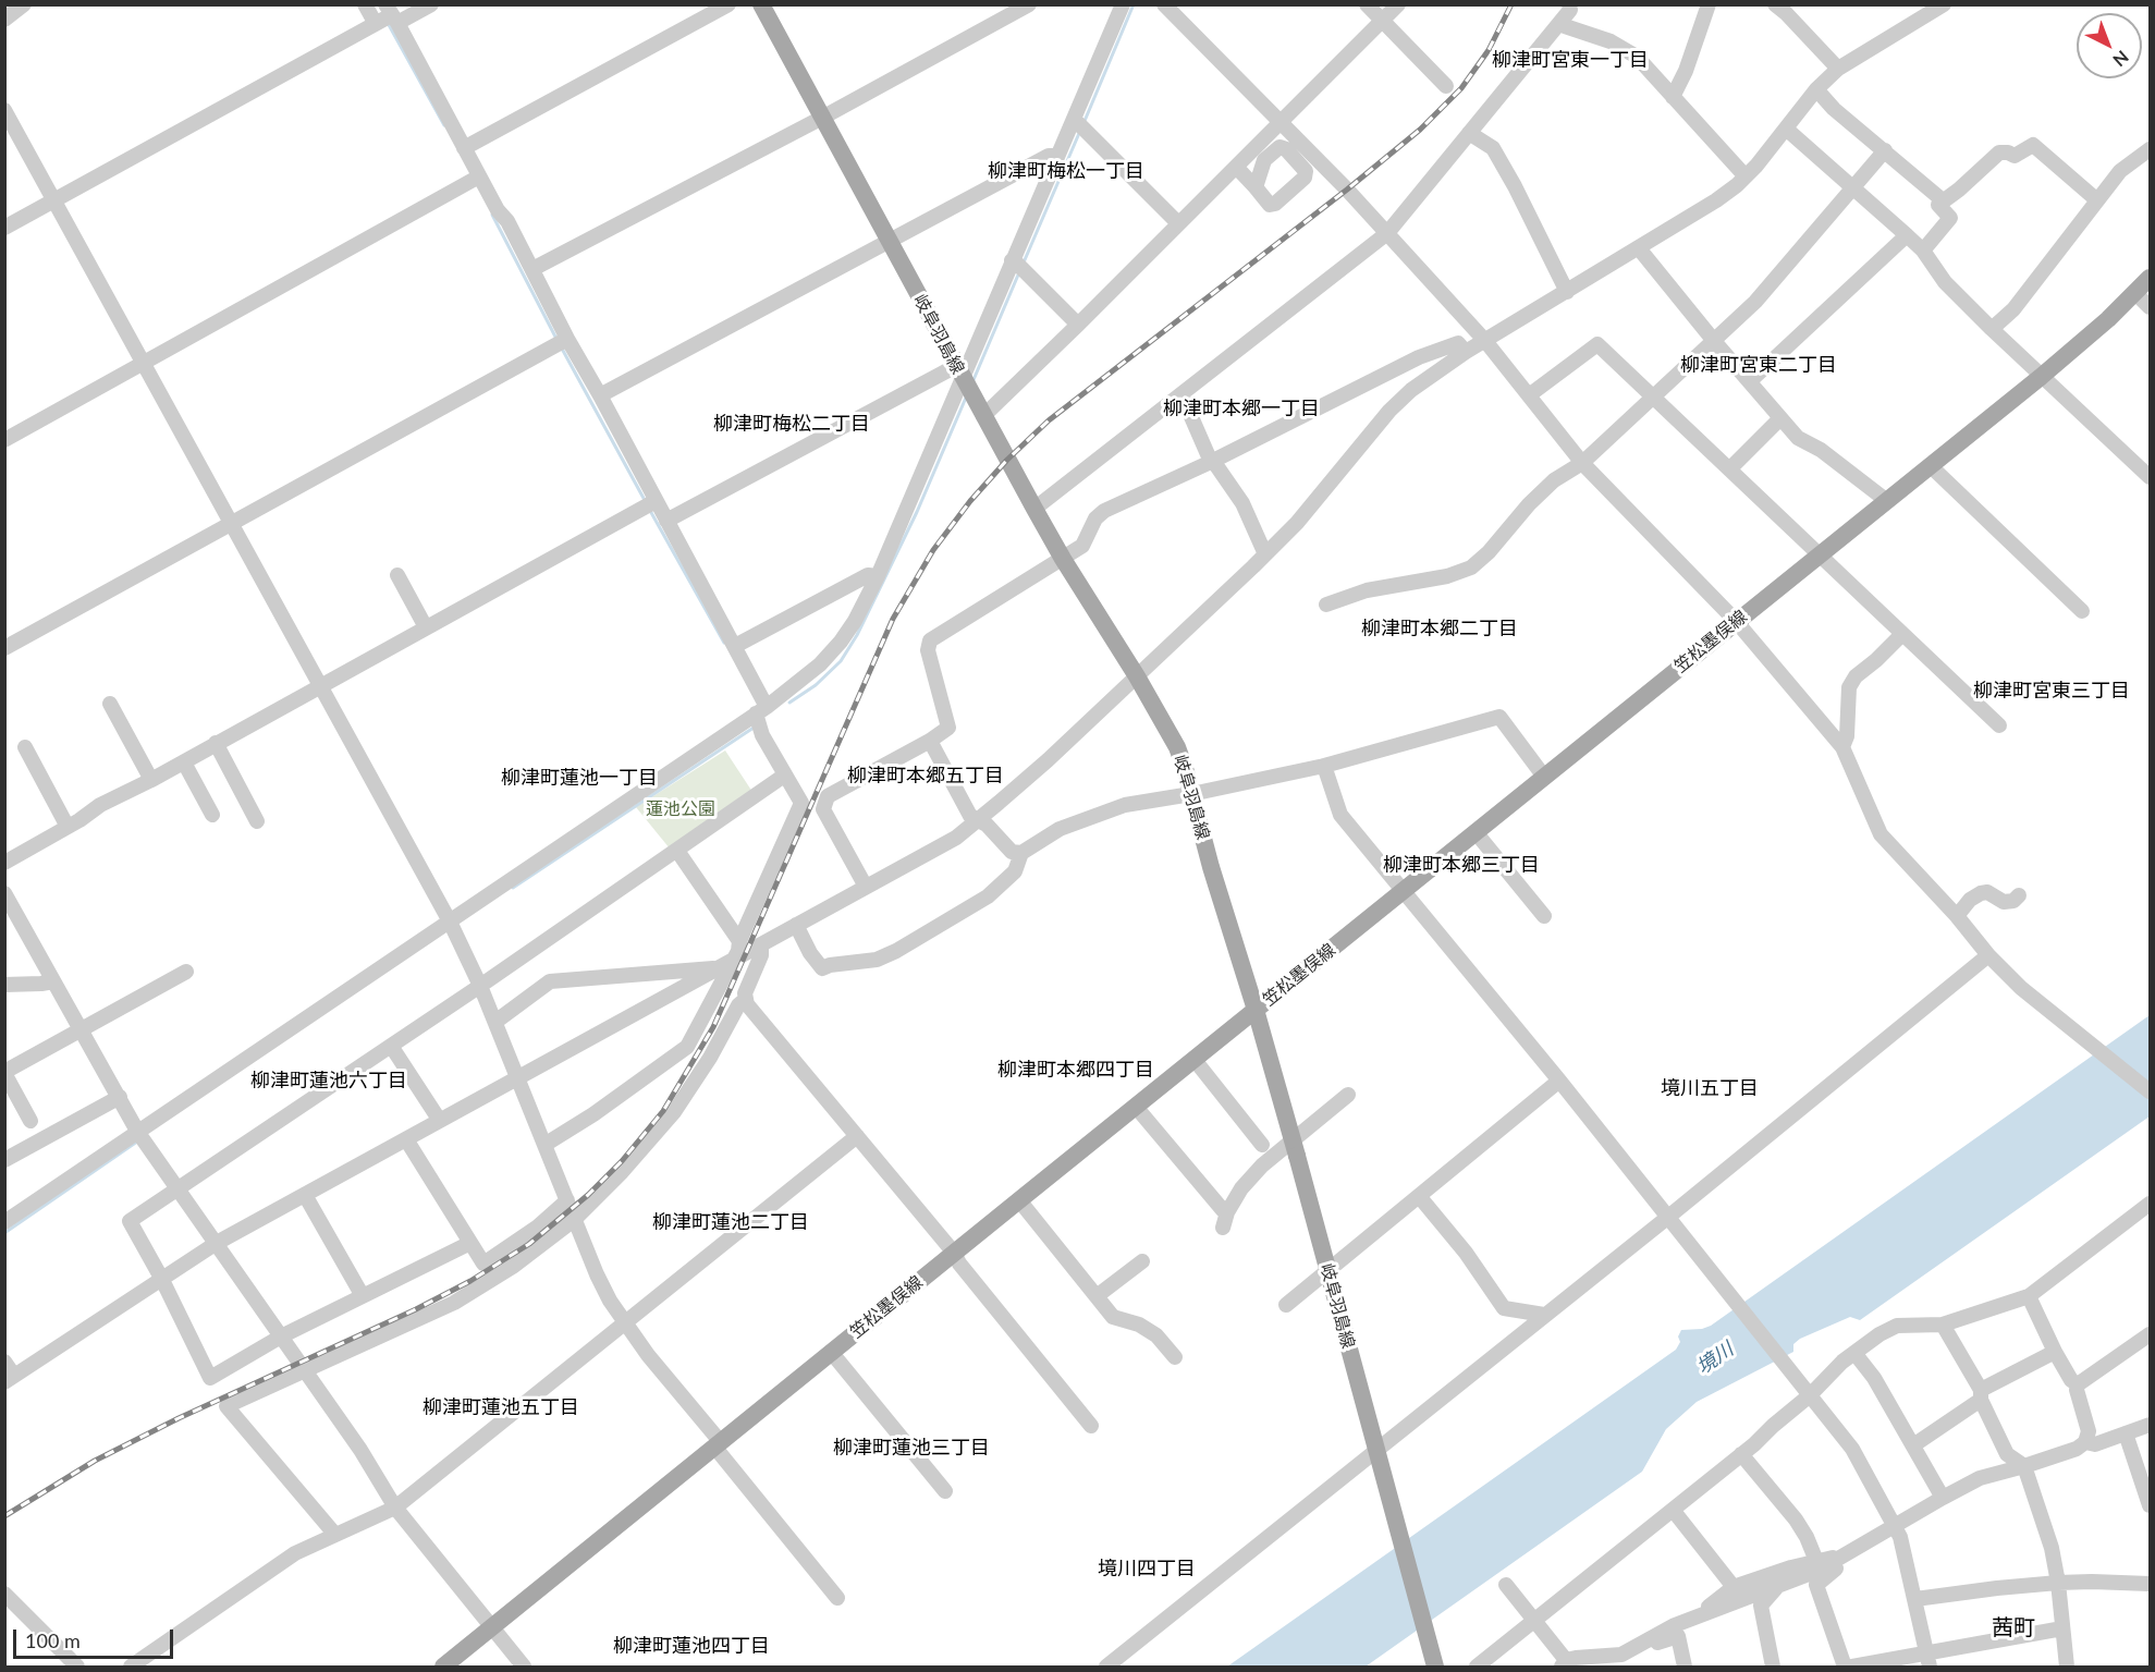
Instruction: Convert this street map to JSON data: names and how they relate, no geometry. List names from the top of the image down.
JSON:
{
  "streets": {
    "main road": ["岐阜羽島線", "笠松墨俣線"]
  },
  "crossings": [
    ["岐阜羽島線", "笠松墨俣線"]
  ],
  "districts": [
    "柳津町宮東一丁目",
    "柳津町梅松一丁目",
    "柳津町宮東二丁目",
    "柳津町本郷一丁目",
    "柳津町梅松二丁目",
    "柳津町本郷二丁目",
    "柳津町宮東三丁目",
    "柳津町本郷五丁目",
    "柳津町蓮池一丁目",
    "柳津町本郷三丁目",
    "柳津町本郷四丁目",
    "柳津町蓮池六丁目",
    "境川五丁目",
    "柳津町蓮池二丁目",
    "柳津町蓮池五丁目",
    "柳津町蓮池三丁目",
    "境川四丁目",
    "茜町",
    "柳津町蓮池四丁目"
  ],
  "water": ["境川"],
  "parks": ["蓮池公園"],
  "scale_bar": "100 m",
  "north": "bottom right"
}
